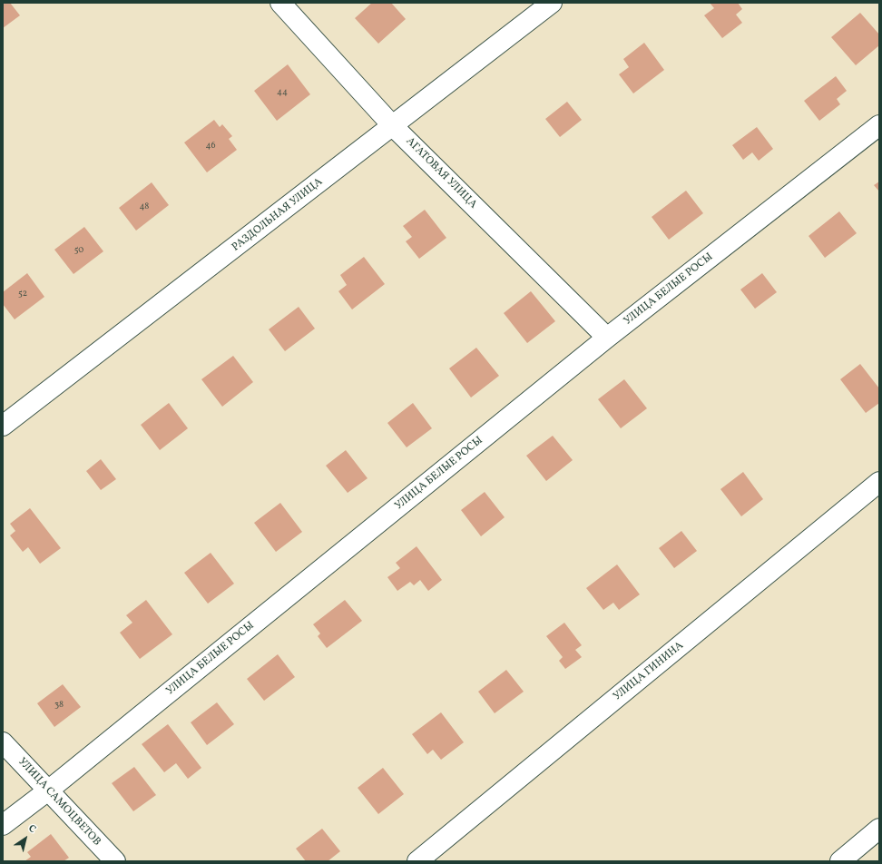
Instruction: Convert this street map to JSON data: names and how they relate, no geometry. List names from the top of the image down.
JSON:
{
  "streets": {
    "street": [
      "АГАТОВАЯ УЛИЦА",
      "РАЗДОЛЬНАЯ УЛИЦА",
      "УЛИЦА БЕЛЫЕ РОСЫ",
      "УЛИЦА ГИНИНА",
      "УЛИЦА САМОЦВЕТОВ"
    ]
  },
  "crossings": [
    ["АГАТОВАЯ УЛИЦА", "РАЗДОЛЬНАЯ УЛИЦА"],
    ["АГАТОВАЯ УЛИЦА", "УЛИЦА БЕЛЫЕ РОСЫ"],
    ["УЛИЦА БЕЛЫЕ РОСЫ", "УЛИЦА САМОЦВЕТОВ"]
  ],
  "house_numbers": [
    "44",
    "46",
    "48",
    "50",
    "52",
    "38"
  ],
  "north": "top right"
}
